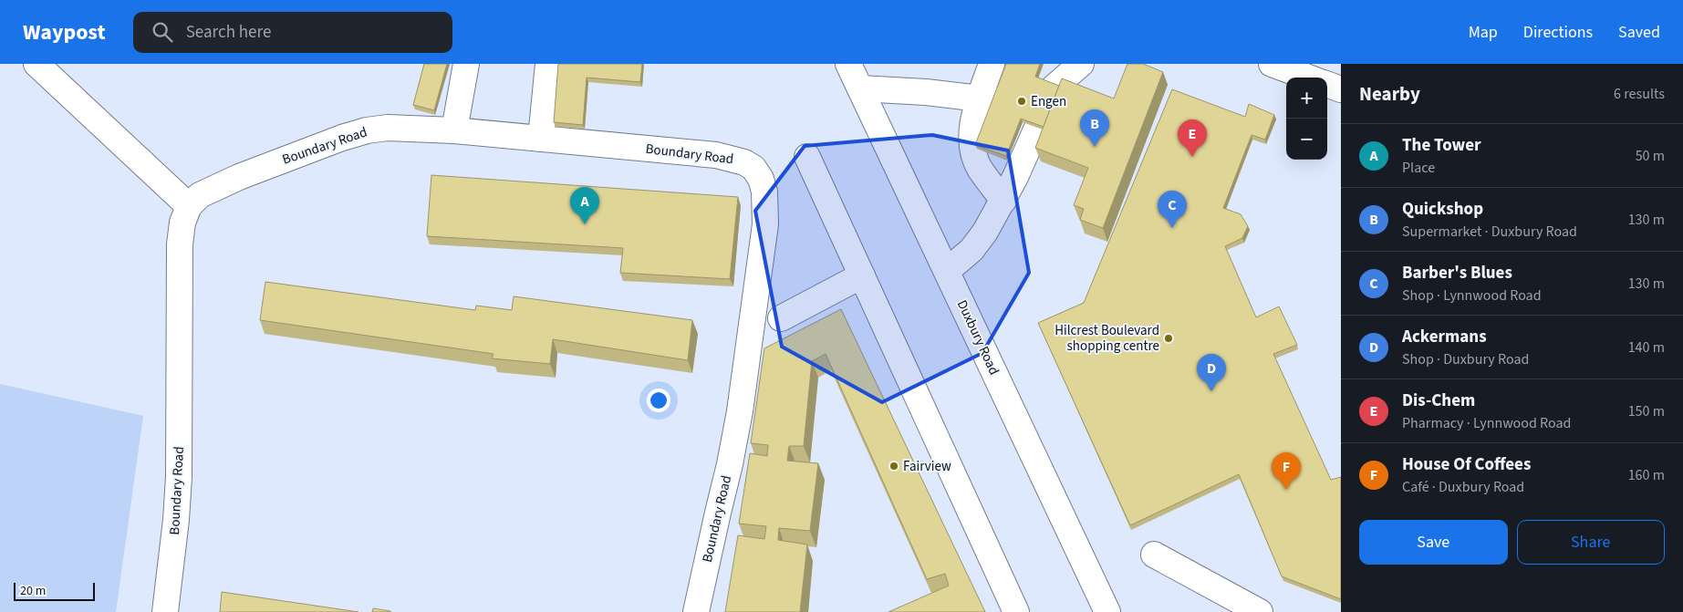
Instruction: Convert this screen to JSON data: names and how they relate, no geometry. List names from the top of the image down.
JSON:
{
  "streets": {
    "main road": ["Boundary Road", "Duxbury Road"]
  },
  "places": ["Engen", "Hilcrest Boulevard shopping centre", "Fairview"],
  "scale_bar": "20 m",
  "page": {
    "header": "Waypost",
    "search": "Search here",
    "nav": ["Map", "Directions", "Saved"],
    "heading": ["Nearby", "6 results"],
    "map_buttons": ["+", "−"],
    "pins": [
      "B",
      "E",
      "A",
      "C",
      "D",
      "F"
    ],
    "list": [
      {
        "mark": "A",
        "name": "The Tower",
        "note": "Place",
        "value": "50 m"
      },
      {
        "mark": "B",
        "name": "Quickshop",
        "note": "Supermarket · Duxbury Road",
        "value": "130 m"
      },
      {
        "mark": "C",
        "name": "Barber's Blues",
        "note": "Shop · Lynnwood Road",
        "value": "130 m"
      },
      {
        "mark": "D",
        "name": "Ackermans",
        "note": "Shop · Duxbury Road",
        "value": "140 m"
      },
      {
        "mark": "E",
        "name": "Dis-Chem",
        "note": "Pharmacy · Lynnwood Road",
        "value": "150 m"
      },
      {
        "mark": "F",
        "name": "House Of Coffees",
        "note": "Café · Duxbury Road",
        "value": "160 m"
      }
    ],
    "buttons": ["Save", "Share"],
    "scale": "20 m"
  }
}
